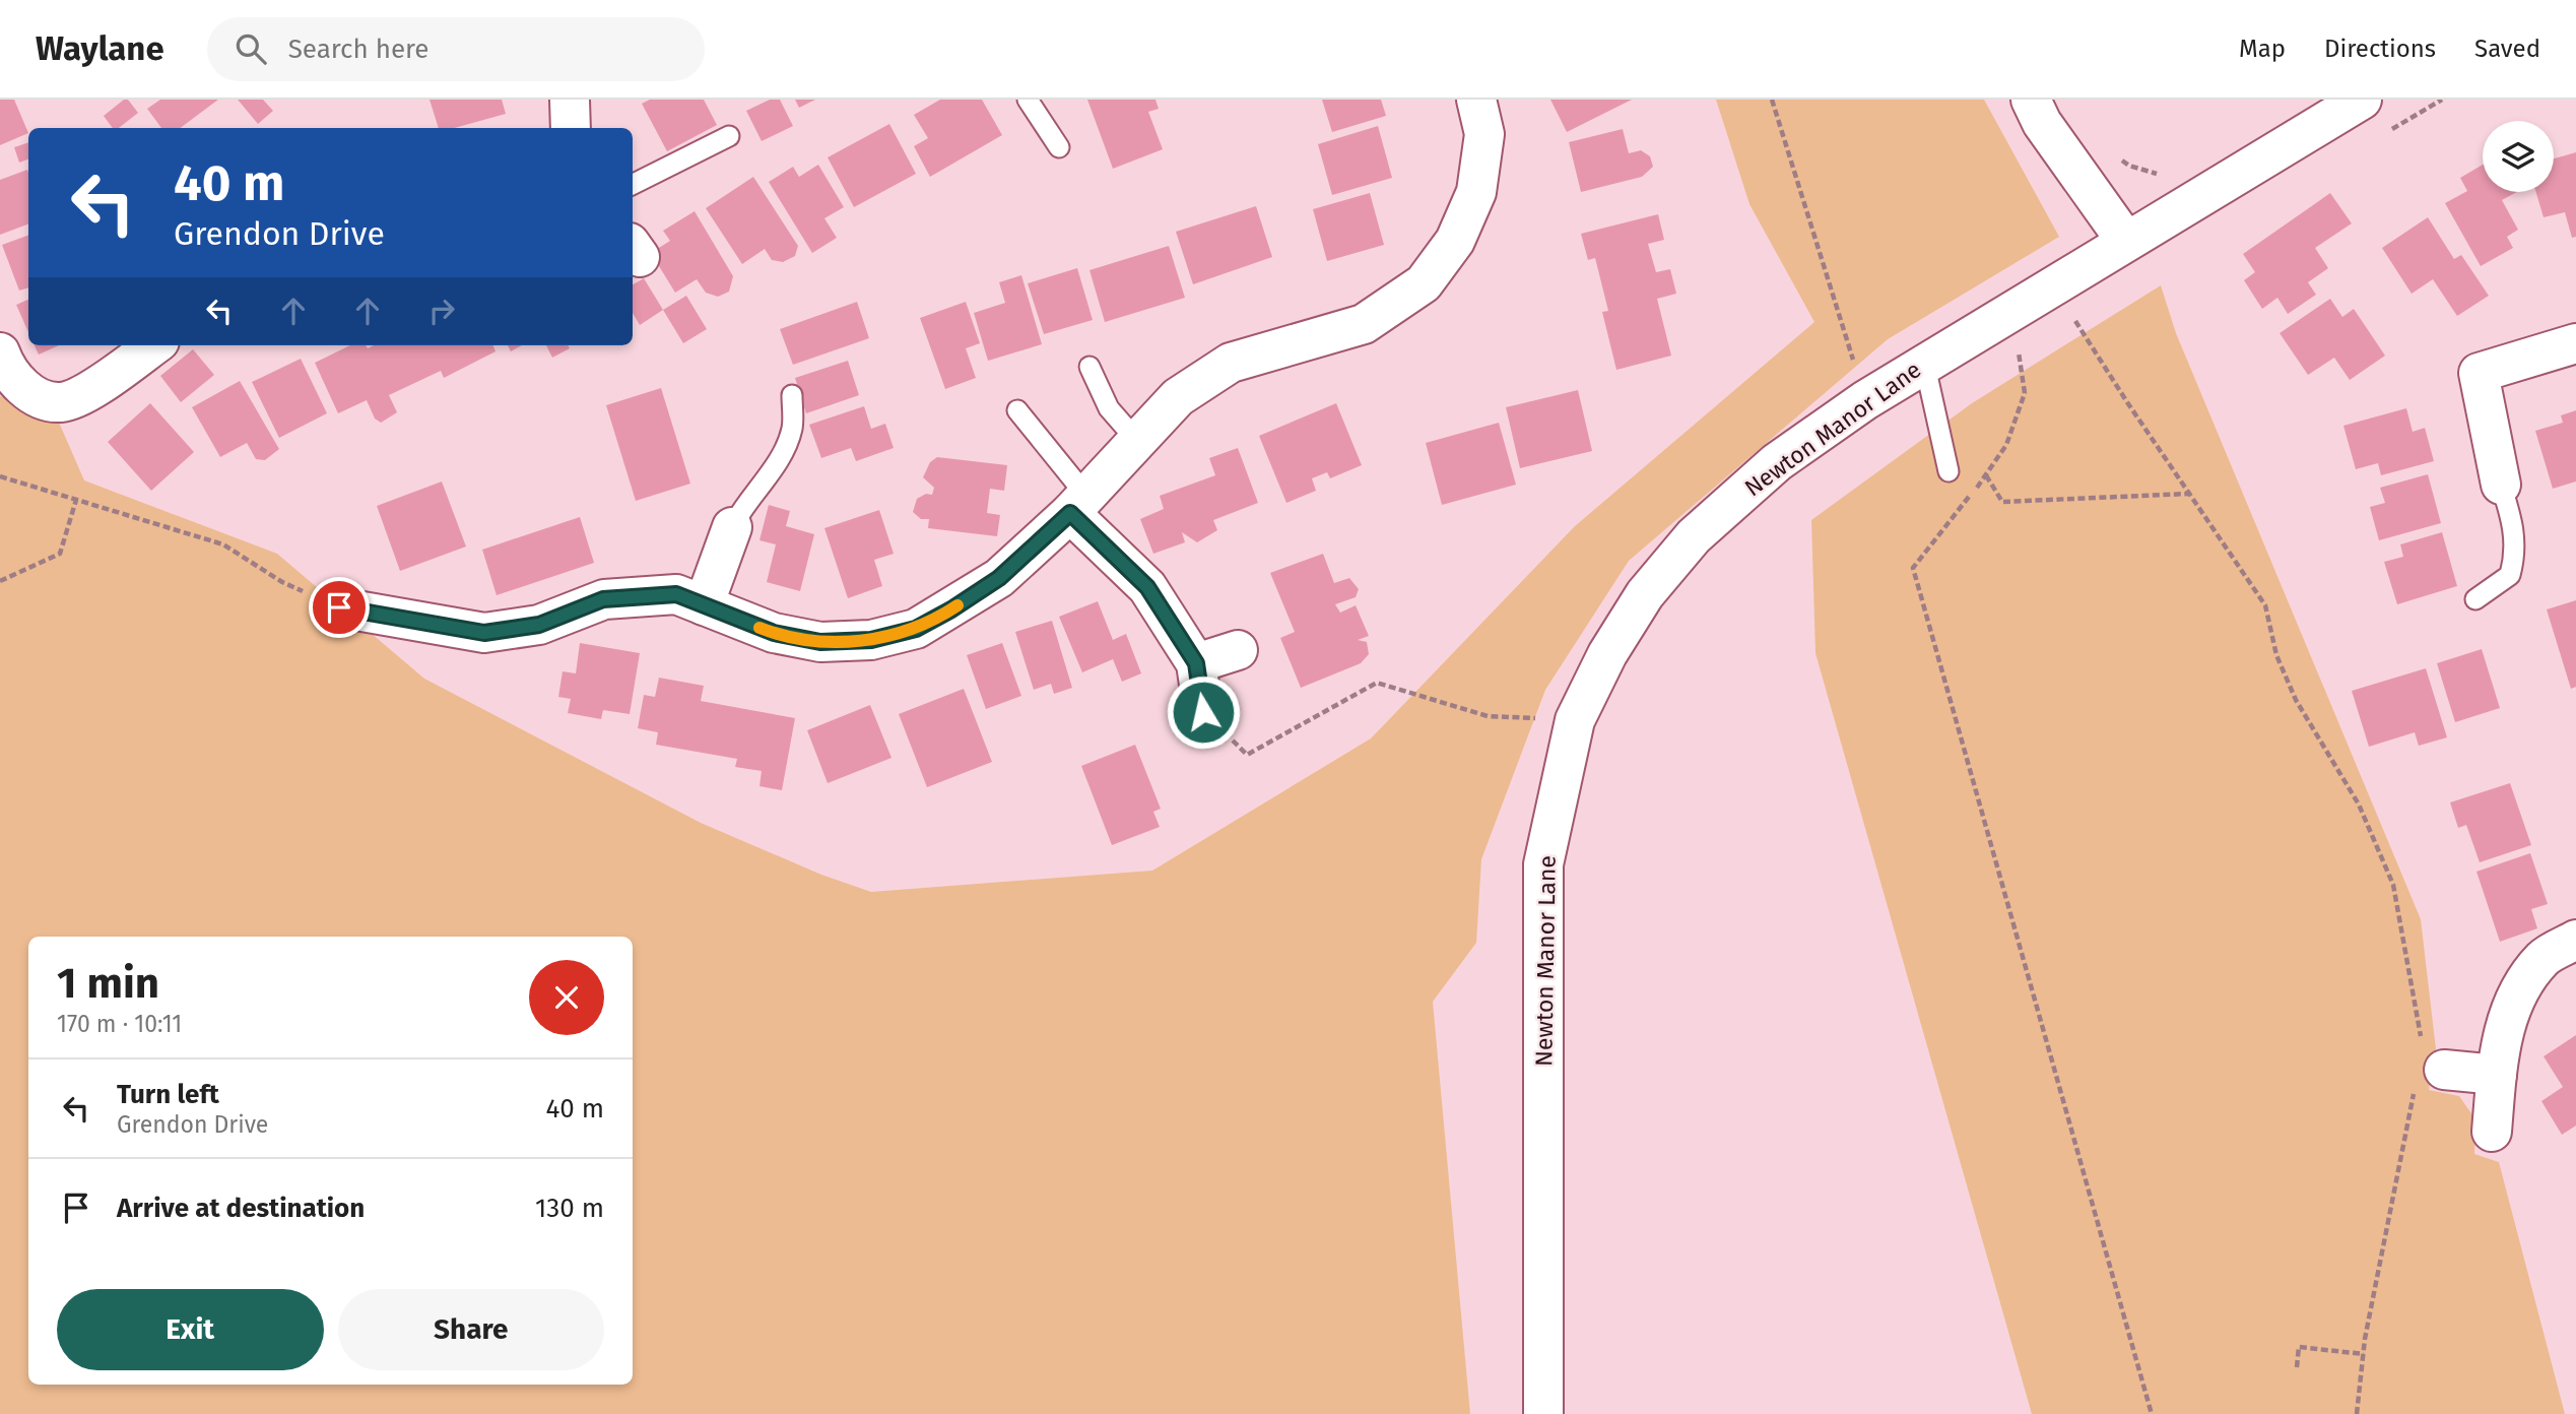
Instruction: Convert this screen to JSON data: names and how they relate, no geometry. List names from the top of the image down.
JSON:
{
  "streets": {
    "street": ["Newton Manor Lane"]
  },
  "page": {
    "header": "Waylane",
    "search": "Search here",
    "nav": ["Map", "Directions", "Saved"],
    "turn": ["40 m", "Grendon Drive"],
    "heading": ["1 min", "170 m · 10:11"],
    "list": [
      {
        "name": "Turn left",
        "note": "Grendon Drive",
        "value": "40 m"
      },
      {
        "name": "Arrive at destination",
        "value": "130 m"
      }
    ],
    "buttons": ["Exit", "Share"]
  }
}
